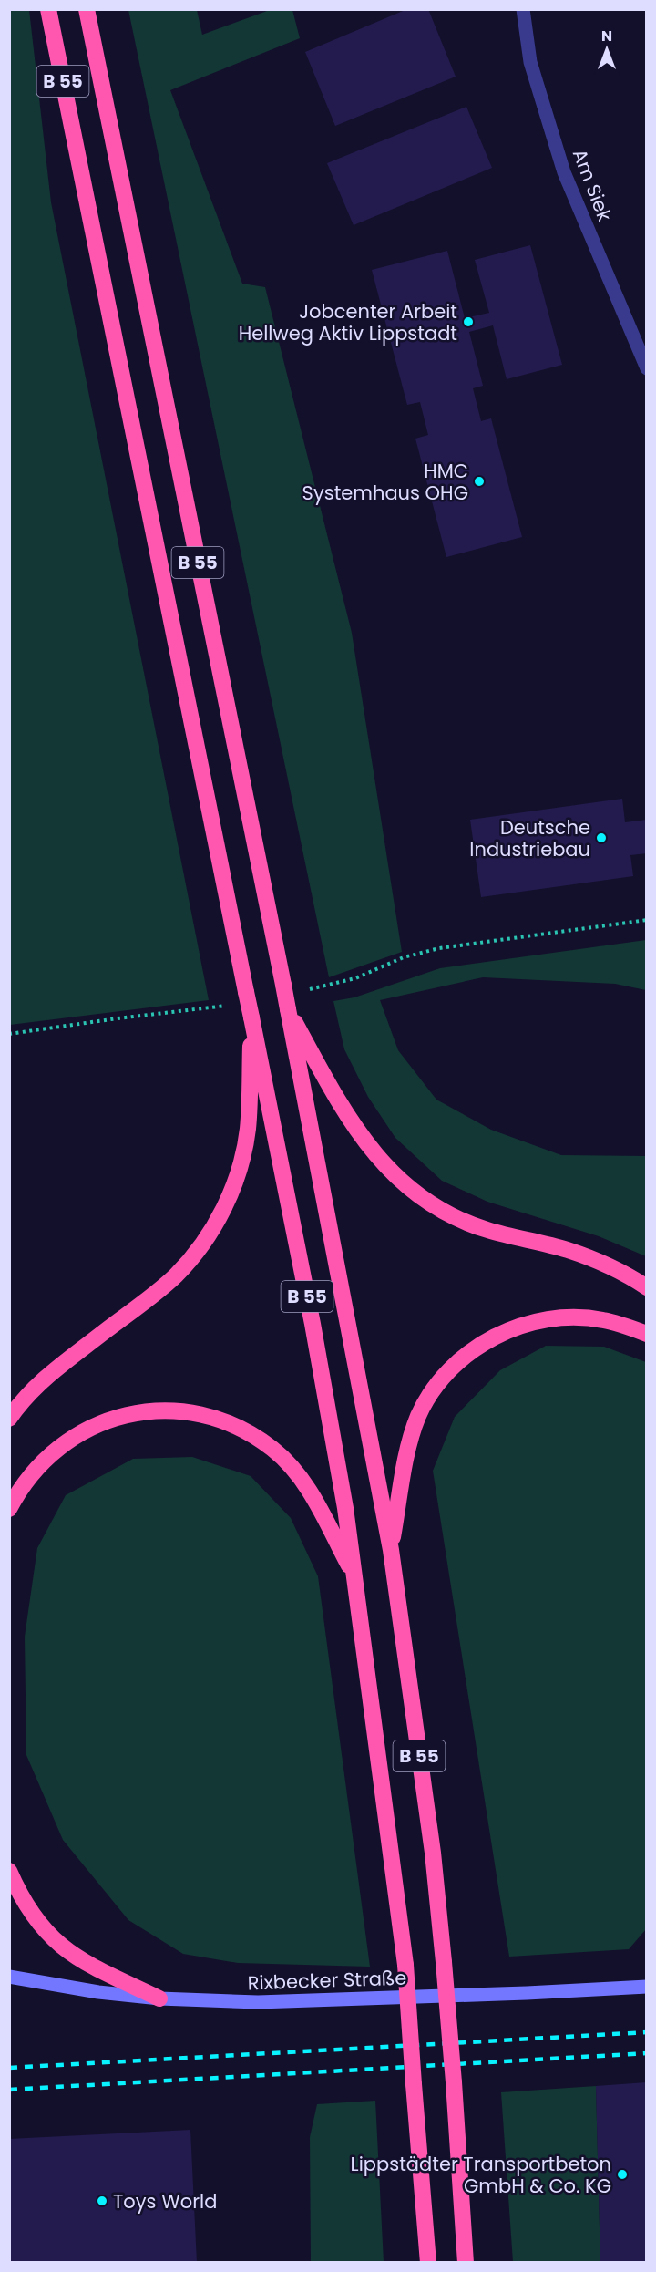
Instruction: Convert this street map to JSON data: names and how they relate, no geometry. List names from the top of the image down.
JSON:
{
  "streets": {
    "highway": ["B 55"],
    "main road": ["Rixbecker Straße"],
    "street": ["Am Siek"]
  },
  "places": [
    "Jobcenter Arbeit Hellweg Aktiv Lippstadt",
    "HMC Systemhaus OHG",
    "Deutsche Industriebau",
    "Lippstädter Transportbeton GmbH & Co. KG",
    "Toys World"
  ],
  "north": "top"
}
